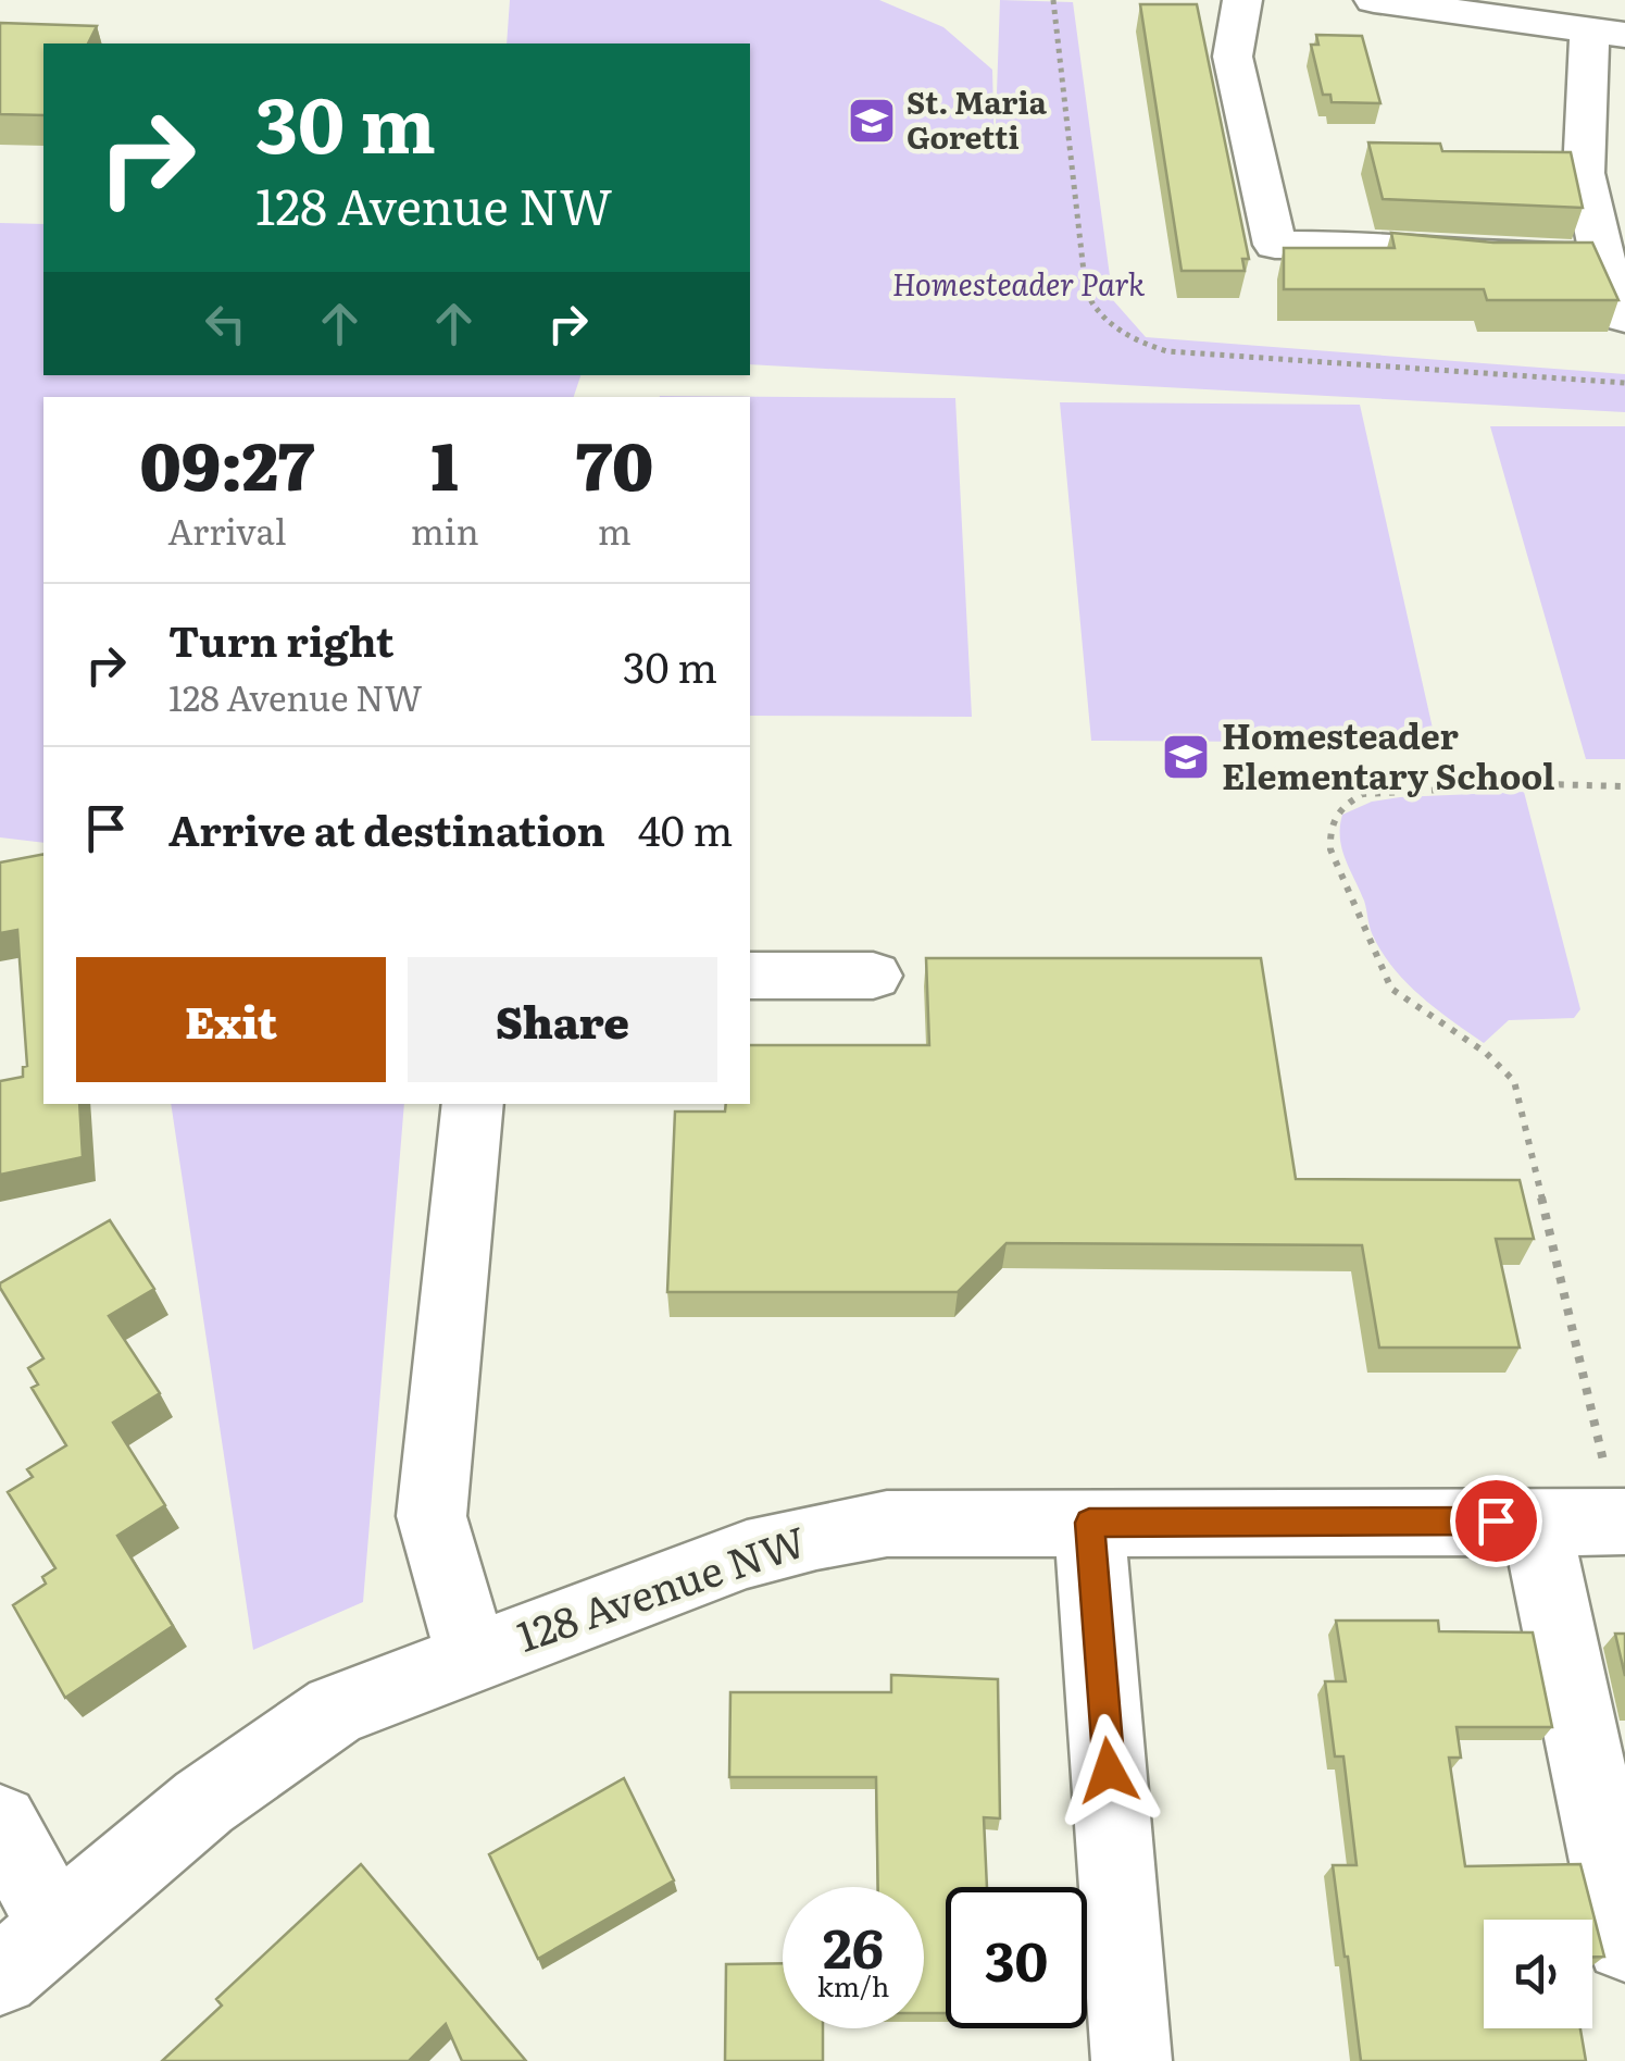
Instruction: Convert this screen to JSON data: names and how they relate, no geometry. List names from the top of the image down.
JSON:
{
  "streets": {
    "street": ["128 Avenue NW"]
  },
  "parks": ["Homesteader Park"],
  "places": {
    "school or university": ["St. Maria Goretti", "Homesteader Elementary School"]
  },
  "page": {
    "turn": ["30 m", "128 Avenue NW"],
    "eta": [
      "09:27",
      "Arrival",
      "1",
      "min",
      "70",
      "m"
    ],
    "list": [
      {
        "name": "Turn right",
        "note": "128 Avenue NW",
        "value": "30 m"
      },
      {
        "name": "Arrive at destination",
        "value": "40 m"
      }
    ],
    "buttons": ["Exit", "Share"],
    "speed": "26 km/h",
    "limit": "30"
  }
}
